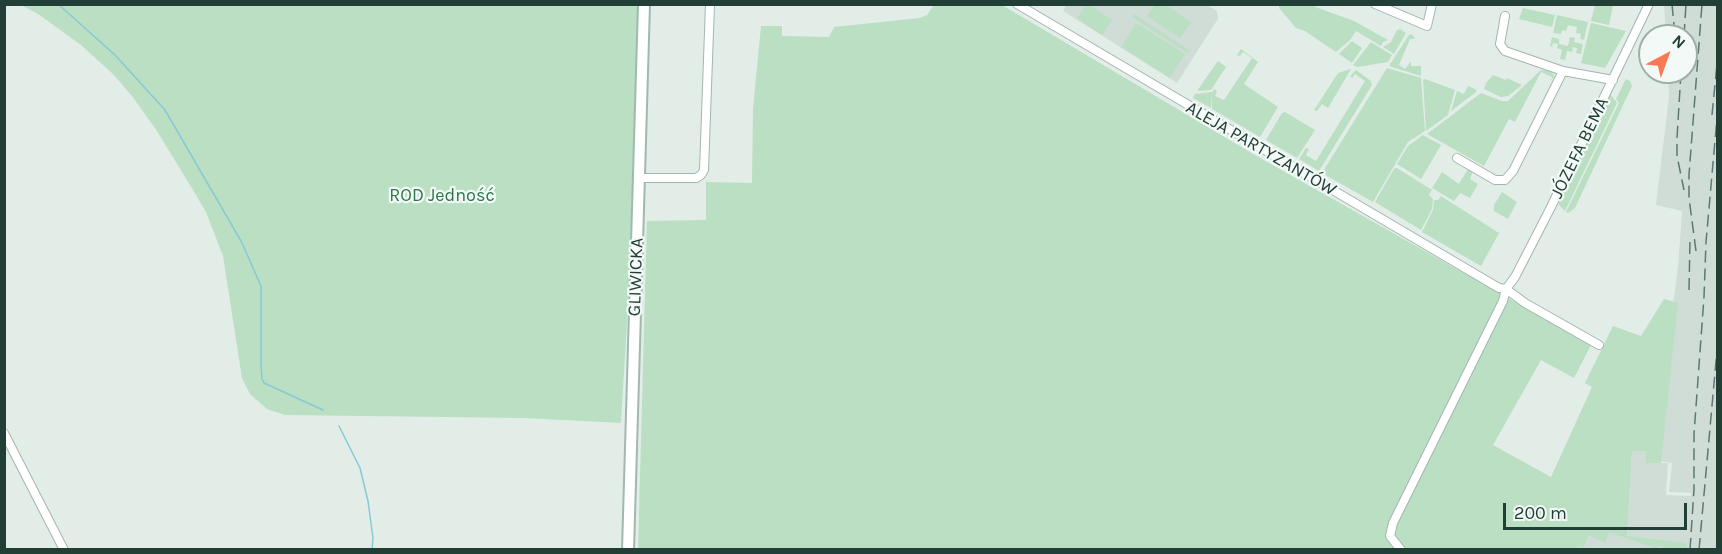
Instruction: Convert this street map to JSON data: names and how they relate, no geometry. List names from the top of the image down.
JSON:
{
  "streets": {
    "main road": ["GLIWICKA"],
    "street": ["JÓZEFA BEMA", "ALEJA PARTYZANTÓW"]
  },
  "crossings": [
    ["JÓZEFA BEMA", "ALEJA PARTYZANTÓW"]
  ],
  "parks": ["ROD Jedność"],
  "scale_bar": "200 m",
  "north": "top right"
}
